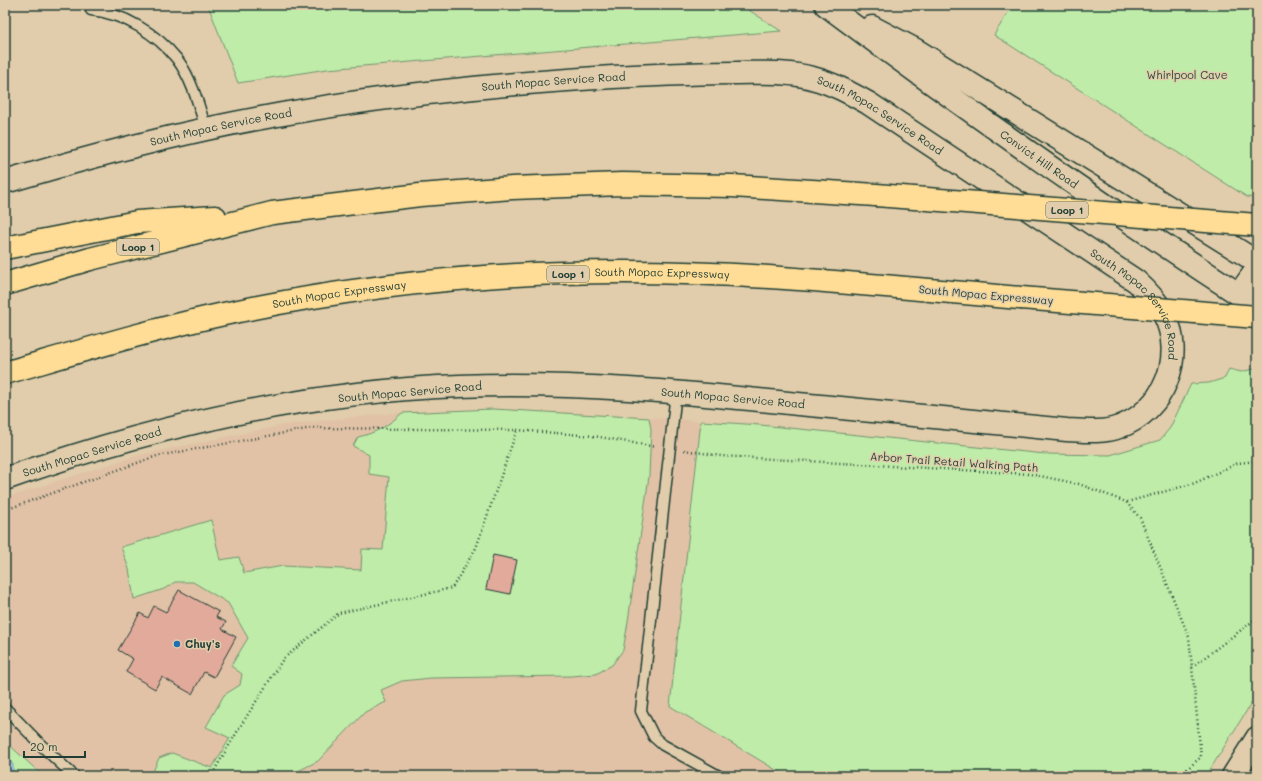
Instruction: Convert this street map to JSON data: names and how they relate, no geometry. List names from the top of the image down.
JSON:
{
  "streets": {
    "highway": ["Loop 1", "South Mopac Expressway"],
    "street": ["South Mopac Service Road", "Convict Hill Road"],
    "path": ["Arbor Trail Retail Walking Path"]
  },
  "parks": ["Whirlpool Cave"],
  "places": ["Chuy's"],
  "scale_bar": "20 m"
}
